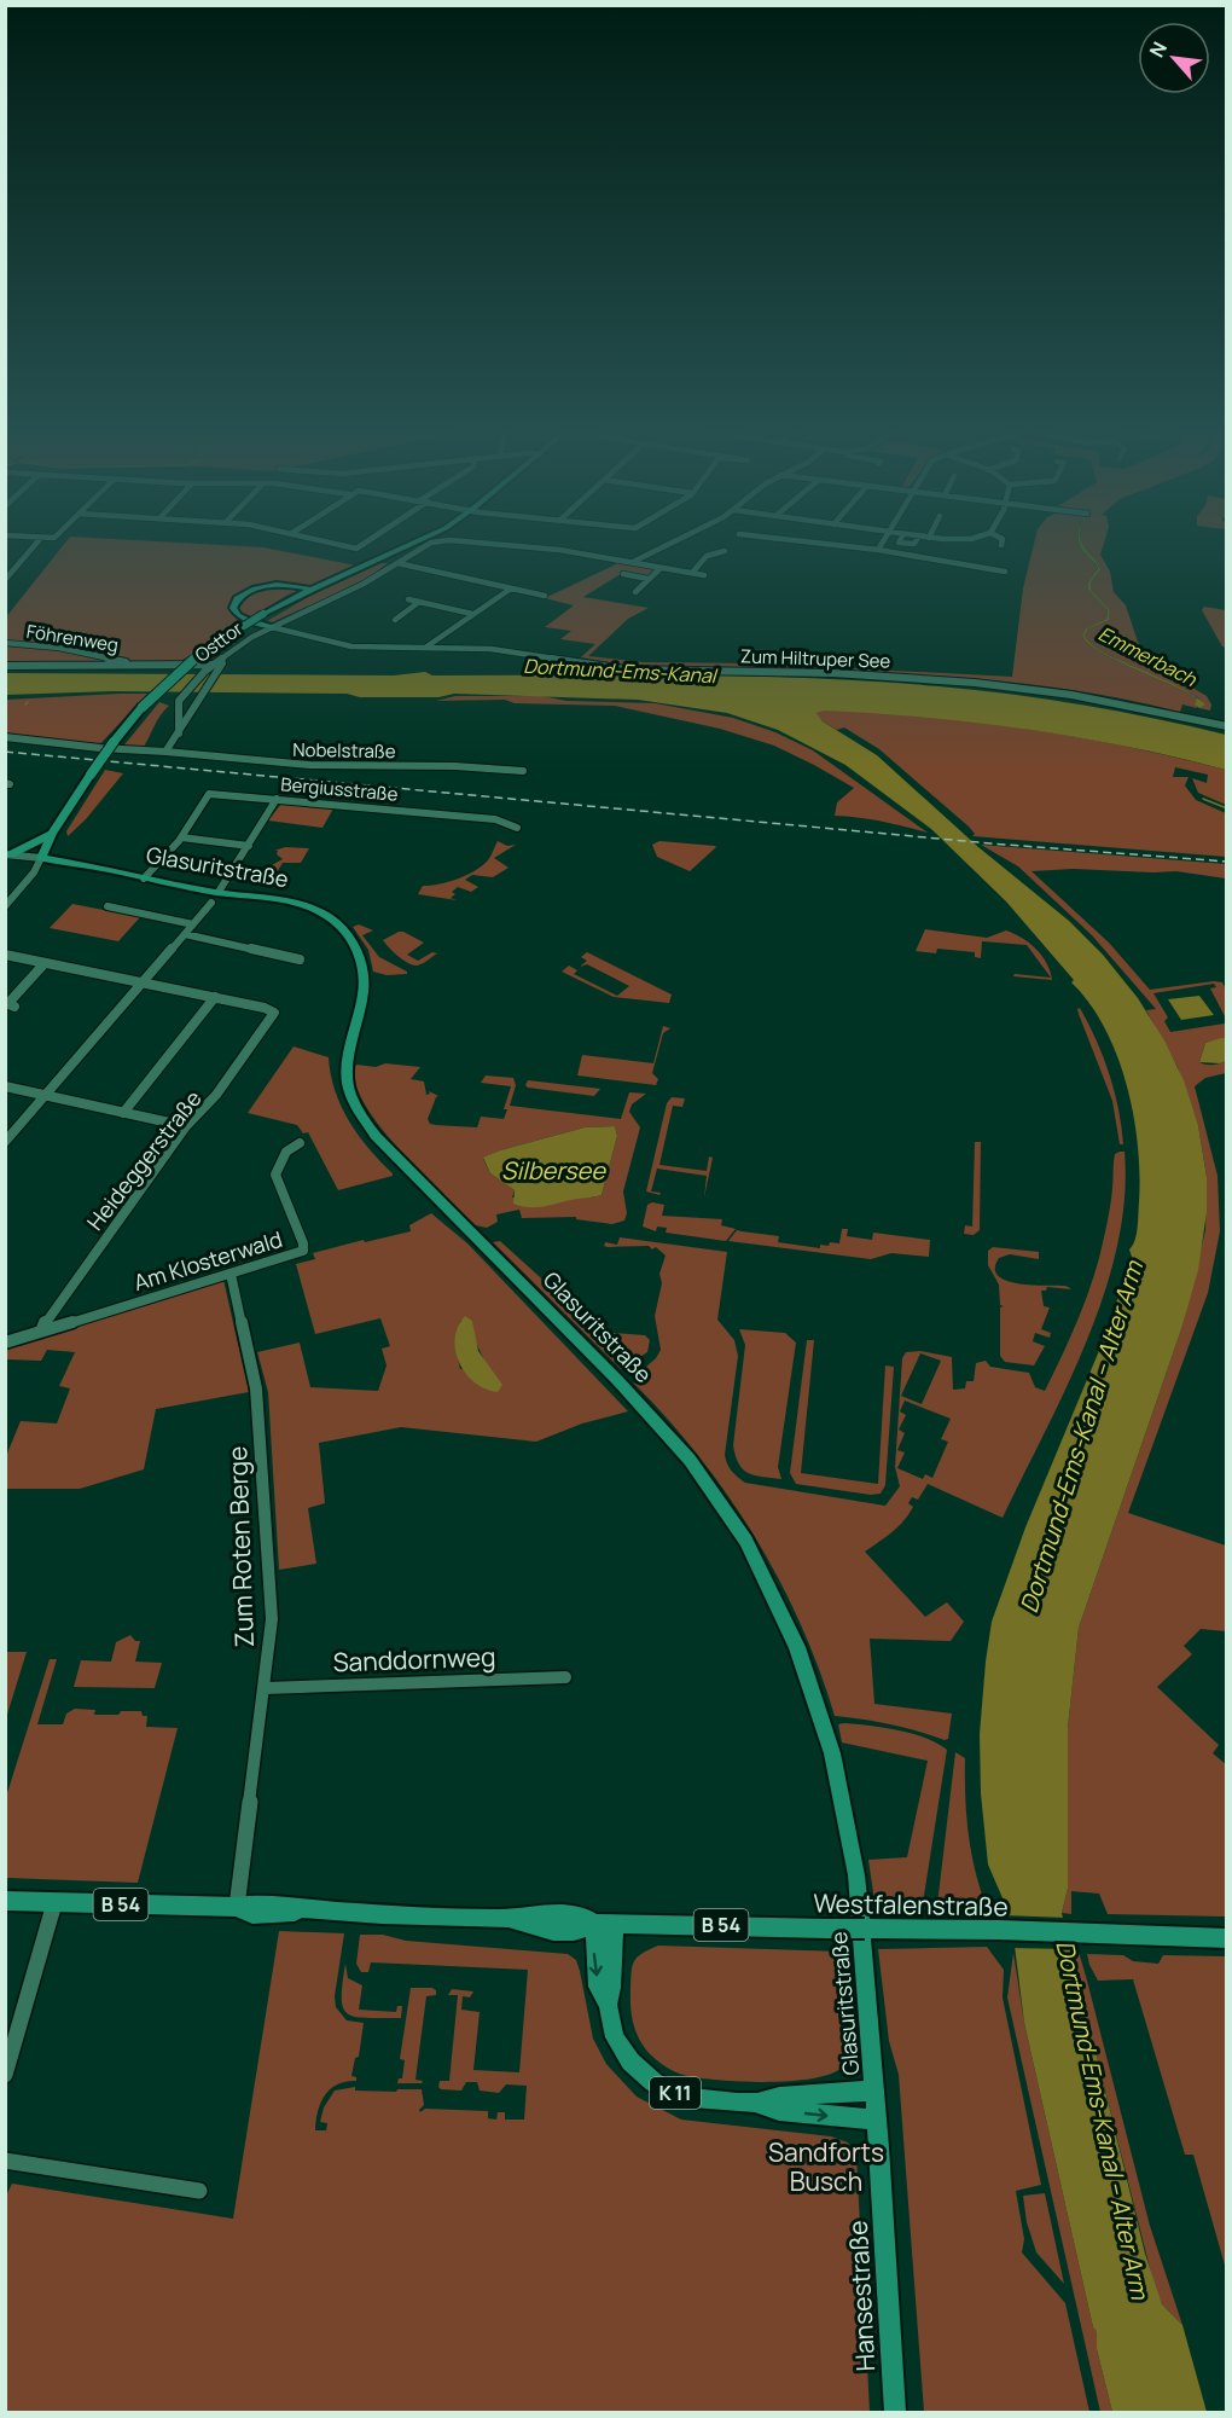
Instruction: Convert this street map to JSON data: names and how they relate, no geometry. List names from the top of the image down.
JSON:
{
  "streets": {
    "main road": [
      "Osttor",
      "Glasuritstraße",
      "B 54",
      "Westfalenstraße",
      "K 11",
      "Hansestraße"
    ],
    "street": [
      "Föhrenweg",
      "Zum Hiltruper See",
      "Nobelstraße",
      "Bergiusstraße",
      "Heideggerstraße",
      "Am Klosterwald",
      "Zum Roten Berge",
      "Sanddornweg"
    ]
  },
  "crossings": [
    ["Osttor", "Zum Hiltruper See"],
    ["Osttor", "Nobelstraße"],
    ["Osttor", "Glasuritstraße"],
    ["Bergiusstraße", "Glasuritstraße"],
    ["Glasuritstraße", "K 11"],
    ["Glasuritstraße", "Hansestraße"],
    ["Heideggerstraße", "Am Klosterwald"],
    ["Am Klosterwald", "Zum Roten Berge"],
    ["Zum Roten Berge", "Sanddornweg"],
    ["Zum Roten Berge", "Westfalenstraße"],
    ["Westfalenstraße", "K 11"],
    ["K 11", "Hansestraße"]
  ],
  "water": [
    "Emmerbach",
    "Dortmund-Ems-Kanal",
    "Silbersee",
    "Dortmund-Ems-Kanal – Alter Arm"
  ],
  "parks": ["Sandforts Busch"],
  "north": "top left"
}
